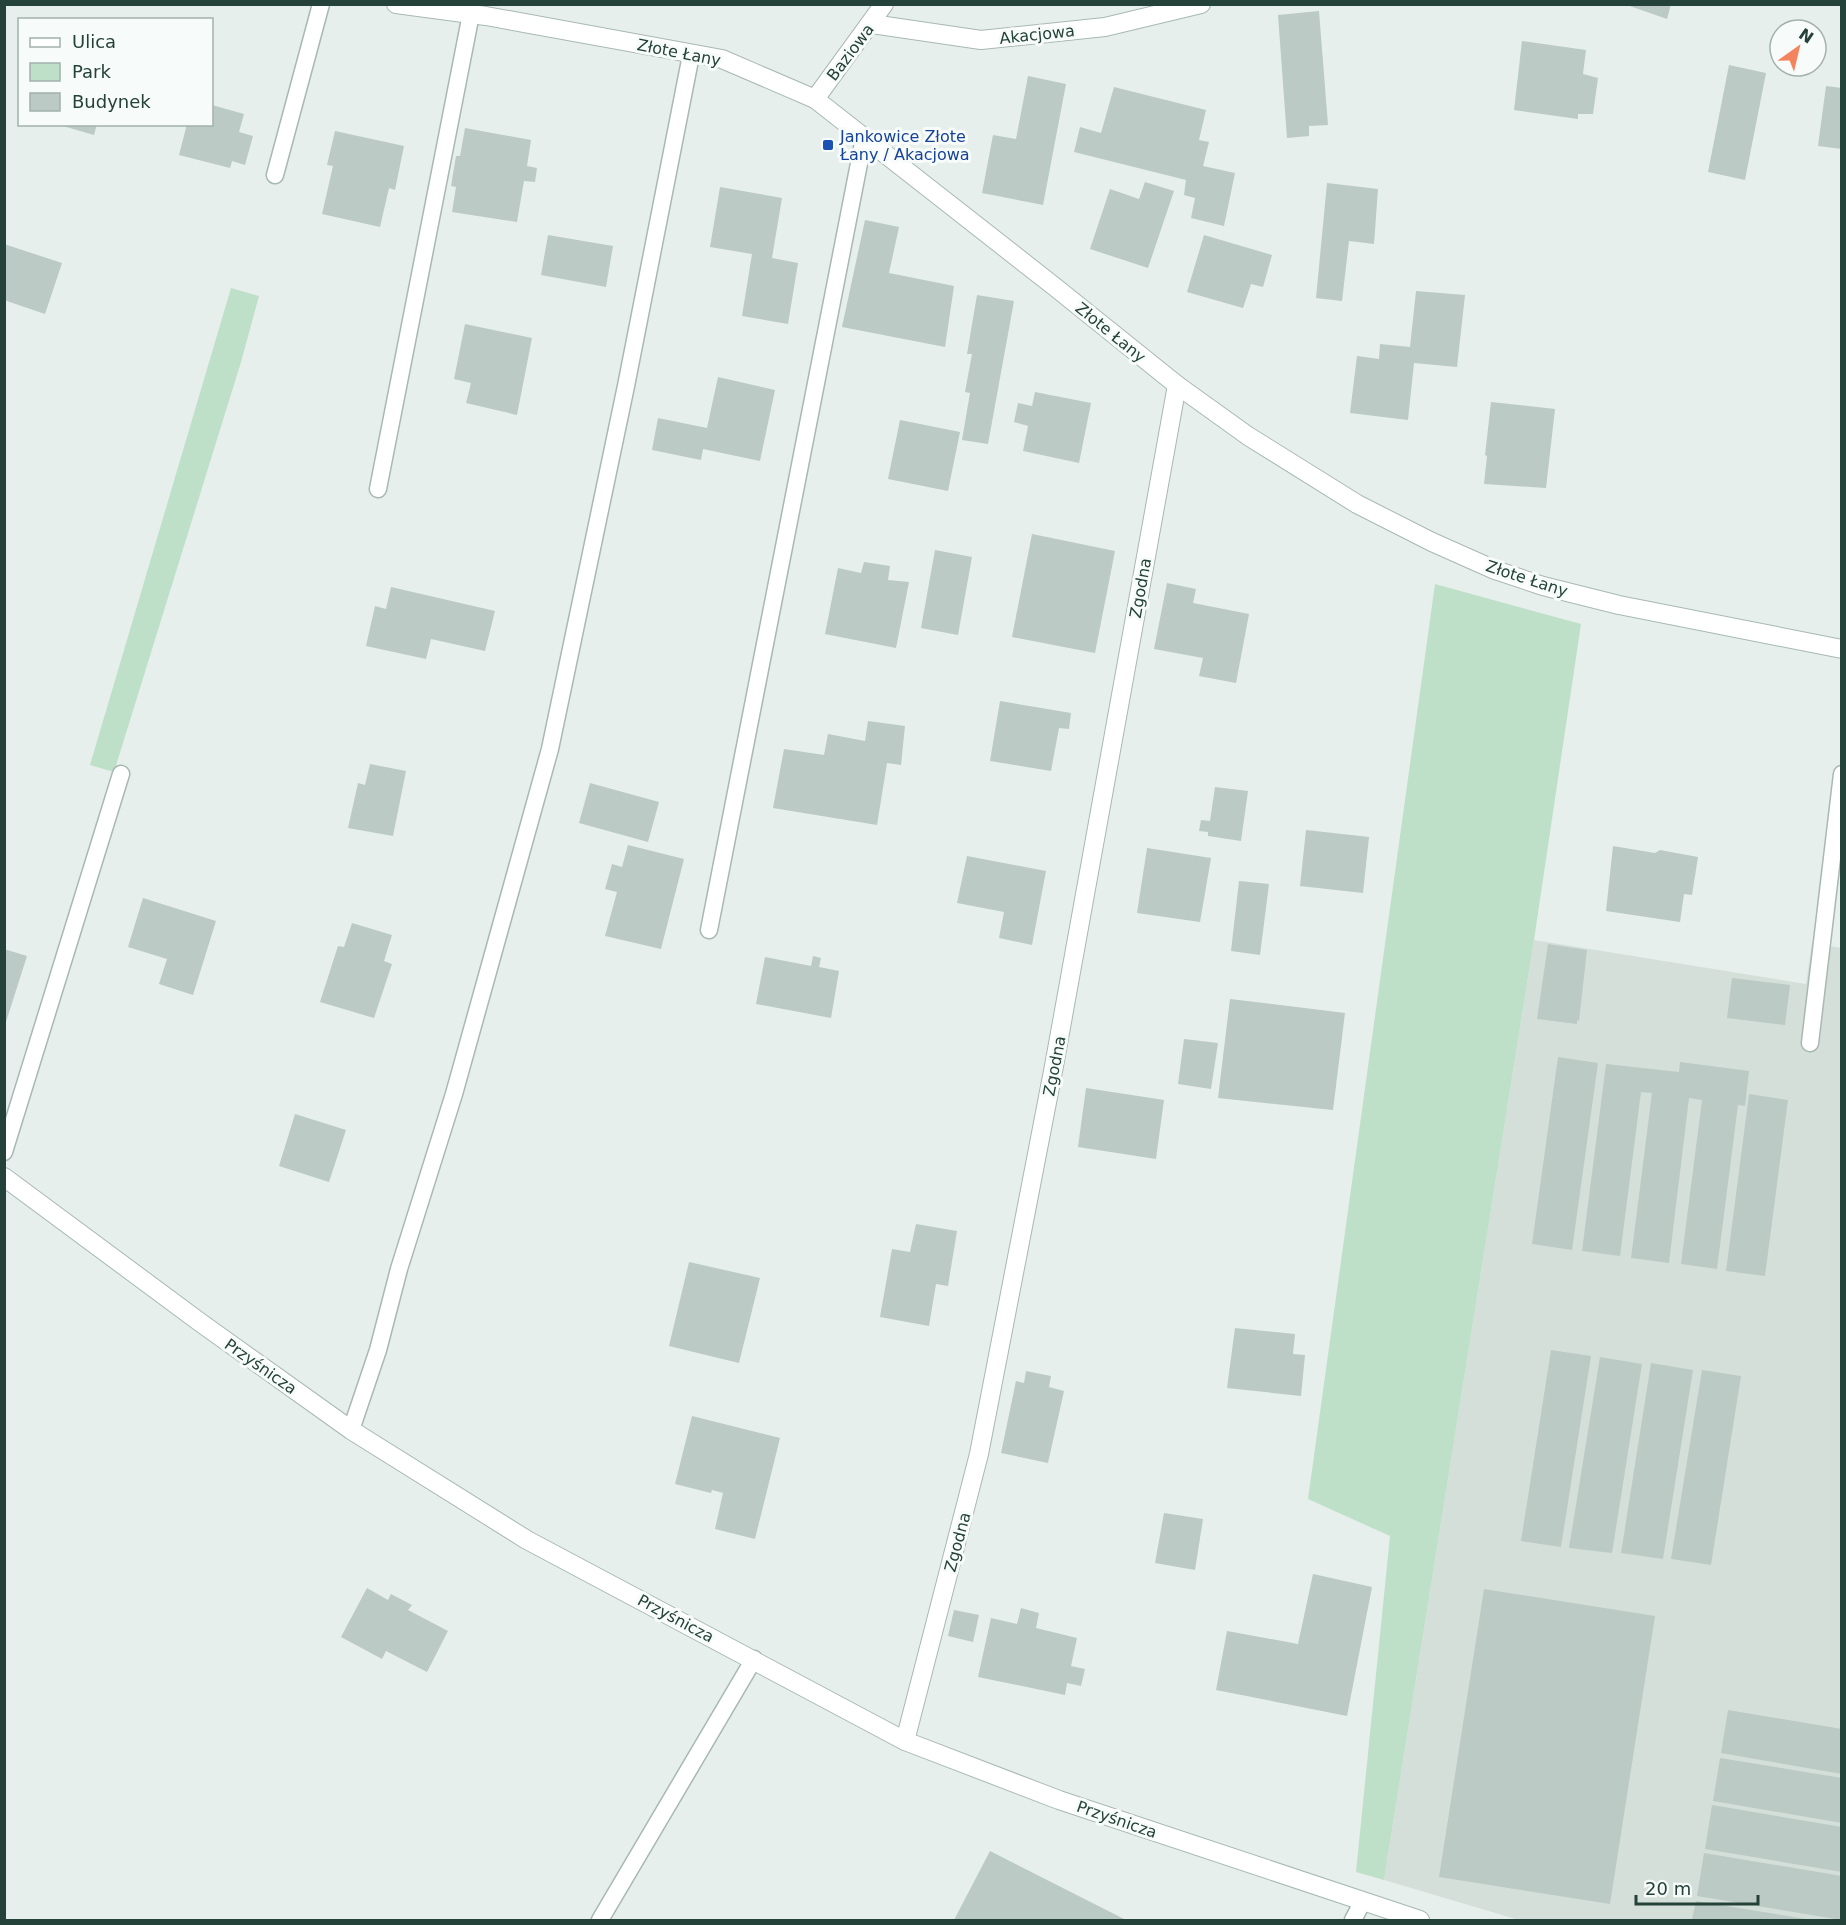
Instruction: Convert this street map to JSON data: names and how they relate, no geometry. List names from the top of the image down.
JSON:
{
  "streets": {
    "street": [
      "Akacjowa",
      "Złote Łany",
      "Baziowa",
      "Zgodna",
      "Przyśnicza"
    ]
  },
  "crossings": [
    ["Akacjowa", "Baziowa"],
    ["Złote Łany", "Baziowa"],
    ["Złote Łany", "Zgodna"],
    ["Zgodna", "Przyśnicza"]
  ],
  "places": {
    "transit": ["Jankowice Złote Łany / Akacjowa"]
  },
  "legend": ["Ulica", "Park", "Budynek"],
  "scale_bar": "20 m",
  "north": "top right"
}
